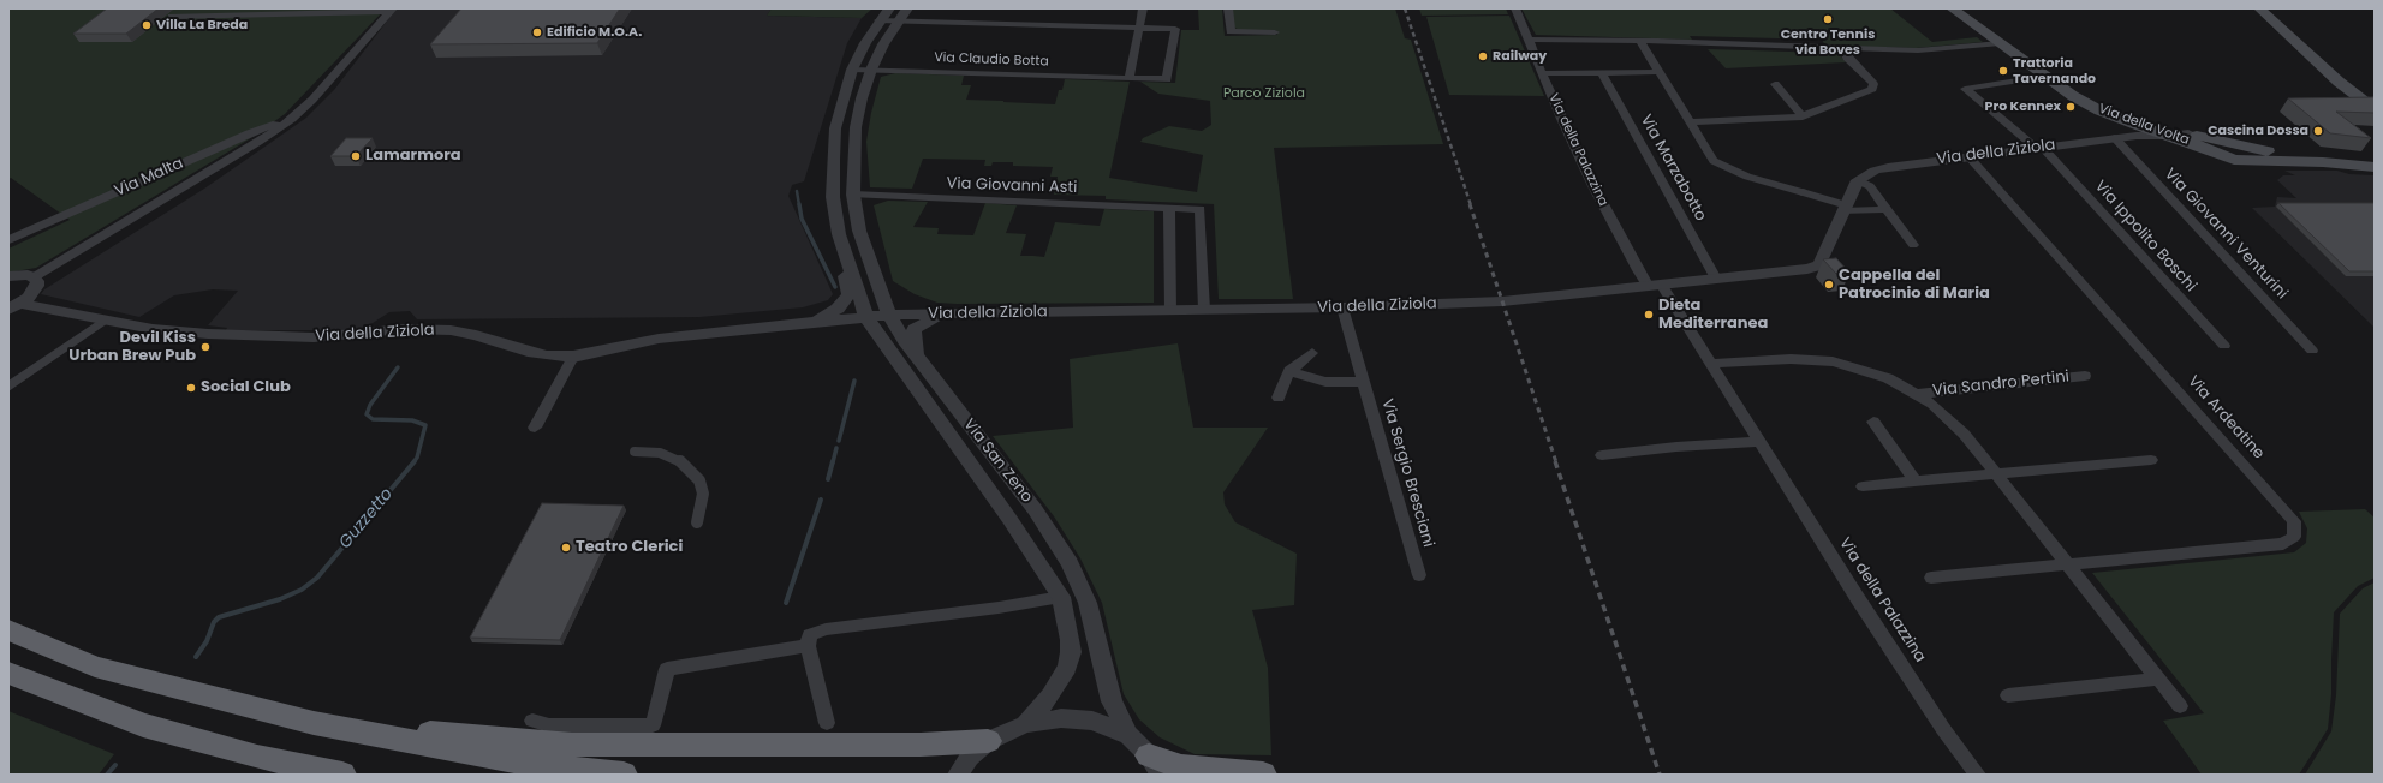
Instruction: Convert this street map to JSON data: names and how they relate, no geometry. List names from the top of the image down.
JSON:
{
  "streets": {
    "main road": ["Via della Volta"],
    "street": [
      "Via Claudio Botta",
      "Via della Palazzina",
      "Via della Ziziola",
      "Via Marzabotto",
      "Via Malta",
      "Via Giovanni Asti",
      "Via Giovanni Venturini",
      "Via Ippolito Boschi",
      "Via Sandro Pertini",
      "Via Ardeatine",
      "Via San Zeno",
      "Via Sergio Bresciani"
    ]
  },
  "crossings": [
    ["Via Claudio Botta", "Via San Zeno"],
    ["Via della Volta", "Via della Ziziola"],
    ["Via della Volta", "Via Ippolito Boschi"],
    ["Via della Palazzina", "Via della Ziziola"],
    ["Via della Palazzina", "Via Sandro Pertini"],
    ["Via della Ziziola", "Via Marzabotto"],
    ["Via della Ziziola", "Via Giovanni Asti"],
    ["Via della Ziziola", "Via Giovanni Venturini"],
    ["Via della Ziziola", "Via Ippolito Boschi"],
    ["Via della Ziziola", "Via Ardeatine"],
    ["Via della Ziziola", "Via San Zeno"],
    ["Via della Ziziola", "Via Sergio Bresciani"],
    ["Via Giovanni Asti", "Via San Zeno"],
    ["Via Sandro Pertini", "Via Ardeatine"]
  ],
  "water": ["Guzzetto"],
  "parks": ["Parco Ziziola"],
  "places": [
    "Centro Tennis via Boves",
    "Villa La Breda",
    "Edificio M.O.A.",
    "Railway",
    "Trattoria Tavernando",
    "Pro Kennex",
    "Cascina Dossa",
    "Lamarmora",
    "Cappella del Patrocinio di Maria",
    "Dieta Mediterranea",
    "Devil Kiss Urban Brew Pub",
    "Social Club",
    "Teatro Clerici"
  ]
}
